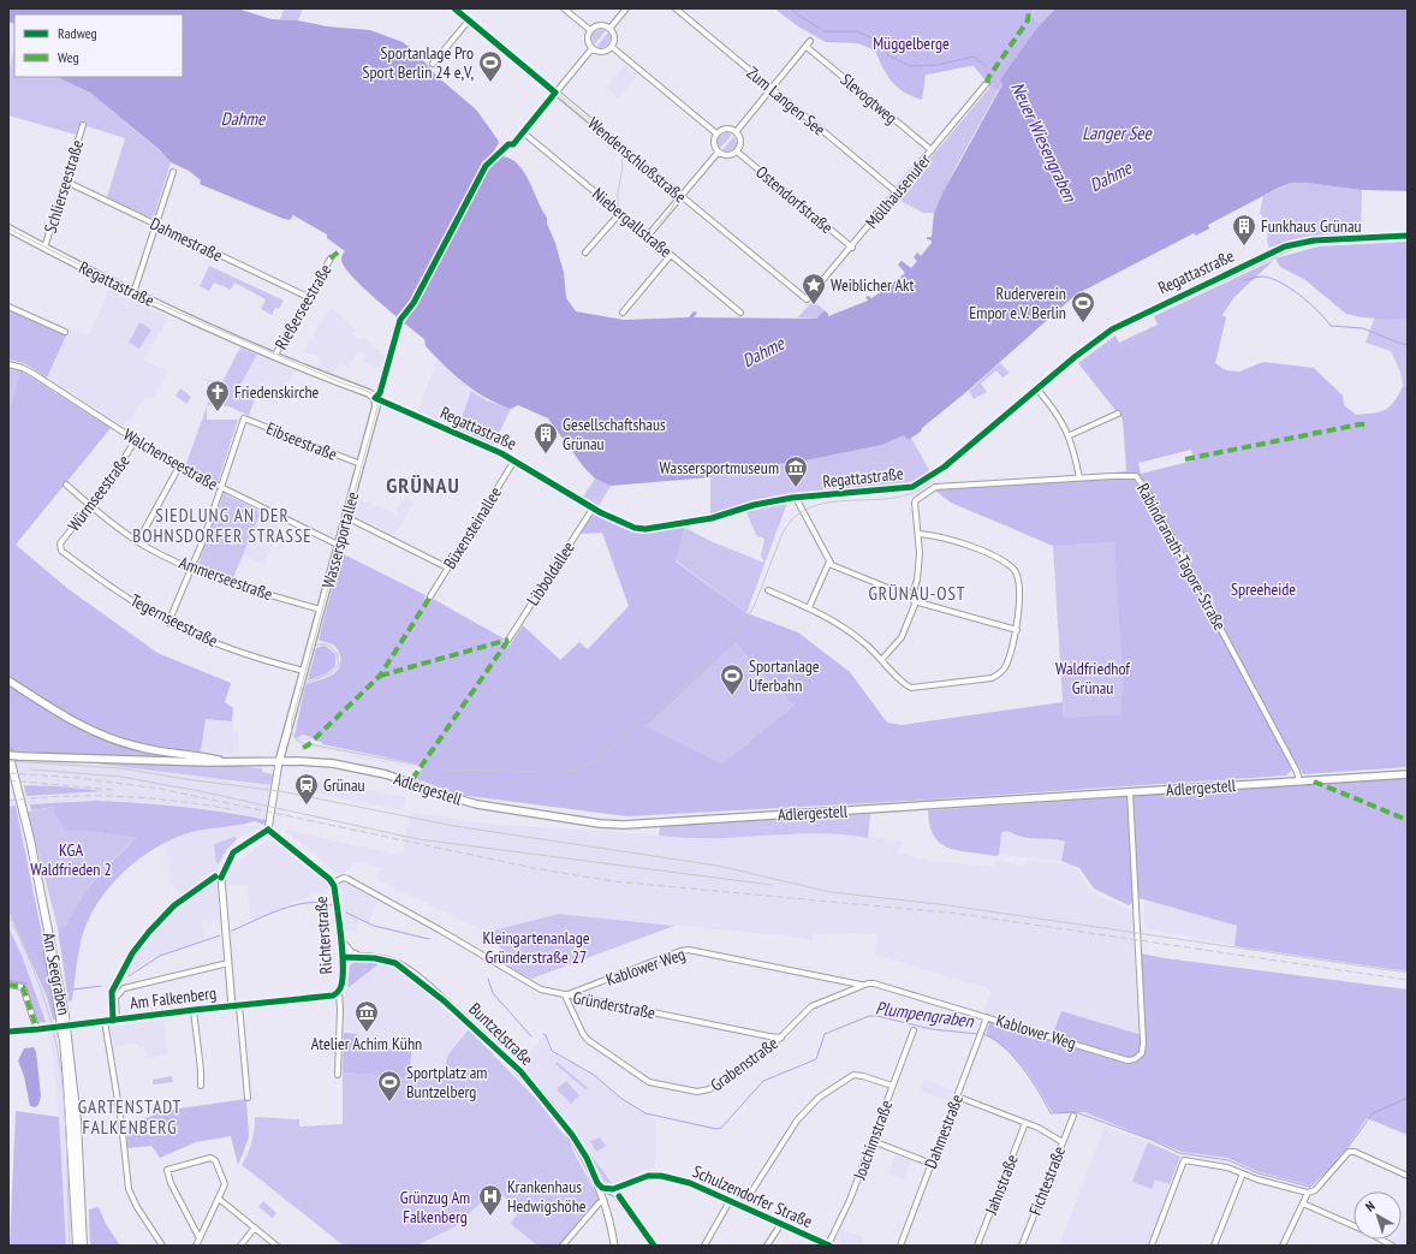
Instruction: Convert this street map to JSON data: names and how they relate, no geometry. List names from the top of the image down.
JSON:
{
  "streets": {
    "main road": [
      "Regattastraße",
      "Wassersportallee",
      "Adlergestell",
      "Am Seegraben"
    ],
    "street": [
      "Slevogtweg",
      "Zum Langen See",
      "Wendenschloßstraße",
      "Schlierseestraße",
      "Möllhausenufer",
      "Ostendorfstraße",
      "Niebergallstraße",
      "Dahmestraße",
      "Rießerseestraße",
      "Eibseestraße",
      "Walchenseestraße",
      "Würmseestraße",
      "Büxensteinallee",
      "Rabindranath-Tagore-Straße",
      "Libboldallee",
      "Ammerseestraße",
      "Tegernseestraße",
      "Richterstraße",
      "Kablower Weg",
      "Am Falkenberg",
      "Gründerstraße",
      "Buntzelstraße",
      "Grabenstraße",
      "Joachimstraße",
      "Fichtestraße",
      "Jahnstraße",
      "Schulzendorfer Straße"
    ]
  },
  "crossings": [
    ["Slevogtweg", "Möllhausenufer"],
    ["Zum Langen See", "Möllhausenufer"],
    ["Wendenschloßstraße", "Möllhausenufer"],
    ["Schlierseestraße", "Dahmestraße"],
    ["Schlierseestraße", "Regattastraße"],
    ["Möllhausenufer", "Ostendorfstraße"],
    ["Dahmestraße", "Rießerseestraße"],
    ["Dahmestraße", "Kablower Weg"],
    ["Regattastraße", "Rießerseestraße"],
    ["Regattastraße", "Büxensteinallee"],
    ["Regattastraße", "Wassersportallee"],
    ["Regattastraße", "Libboldallee"],
    ["Eibseestraße", "Walchenseestraße"],
    ["Eibseestraße", "Wassersportallee"],
    ["Walchenseestraße", "Würmseestraße"],
    ["Walchenseestraße", "Wassersportallee"],
    ["Würmseestraße", "Ammerseestraße"],
    ["Würmseestraße", "Tegernseestraße"],
    ["Wassersportallee", "Ammerseestraße"],
    ["Wassersportallee", "Tegernseestraße"],
    ["Wassersportallee", "Adlergestell"],
    ["Rabindranath-Tagore-Straße", "Adlergestell"],
    ["Adlergestell", "Kablower Weg"],
    ["Adlergestell", "Am Seegraben"],
    ["Richterstraße", "Am Falkenberg"],
    ["Richterstraße", "Gründerstraße"],
    ["Richterstraße", "Buntzelstraße"],
    ["Kablower Weg", "Gründerstraße"],
    ["Kablower Weg", "Grabenstraße"],
    ["Gründerstraße", "Grabenstraße"],
    ["Joachimstraße", "Schulzendorfer Straße"]
  ],
  "districts": [
    "GRÜNAU",
    "SIEDLUNG AN DER BOHNSDORFER STRASSE",
    "GRÜNAU-OST",
    "GARTENSTADT FALKENBERG"
  ],
  "water": [
    "Dahme",
    "Langer See",
    "Neuer Wiesengraben",
    "Plumpengraben"
  ],
  "parks": [
    "Müggelberge",
    "Spreeheide",
    "Waldfriedhof Grünau",
    "KGA Waldfrieden 2",
    "Kleingartenanlage Gründerstraße 27",
    "Grünzug Am Falkenberg"
  ],
  "places": {
    "sports": [
      "Sportanlage Pro Sport Berlin 24 e,V,",
      "Ruderverein Empor e.V. Berlin",
      "Sportanlage Uferbahn",
      "Sportplatz am Buntzelberg"
    ],
    "building": ["Funkhaus Grünau", "Gesellschaftshaus Grünau"],
    "place": ["Weiblicher Akt"],
    "church": ["Friedenskirche"],
    "museum": ["Wassersportmuseum", "Atelier Achim Kühn"],
    "station": ["Grünau"],
    "hospital": ["Krankenhaus Hedwigshöhe"]
  },
  "legend": ["Radweg", "Weg"],
  "north": "top left"
}
